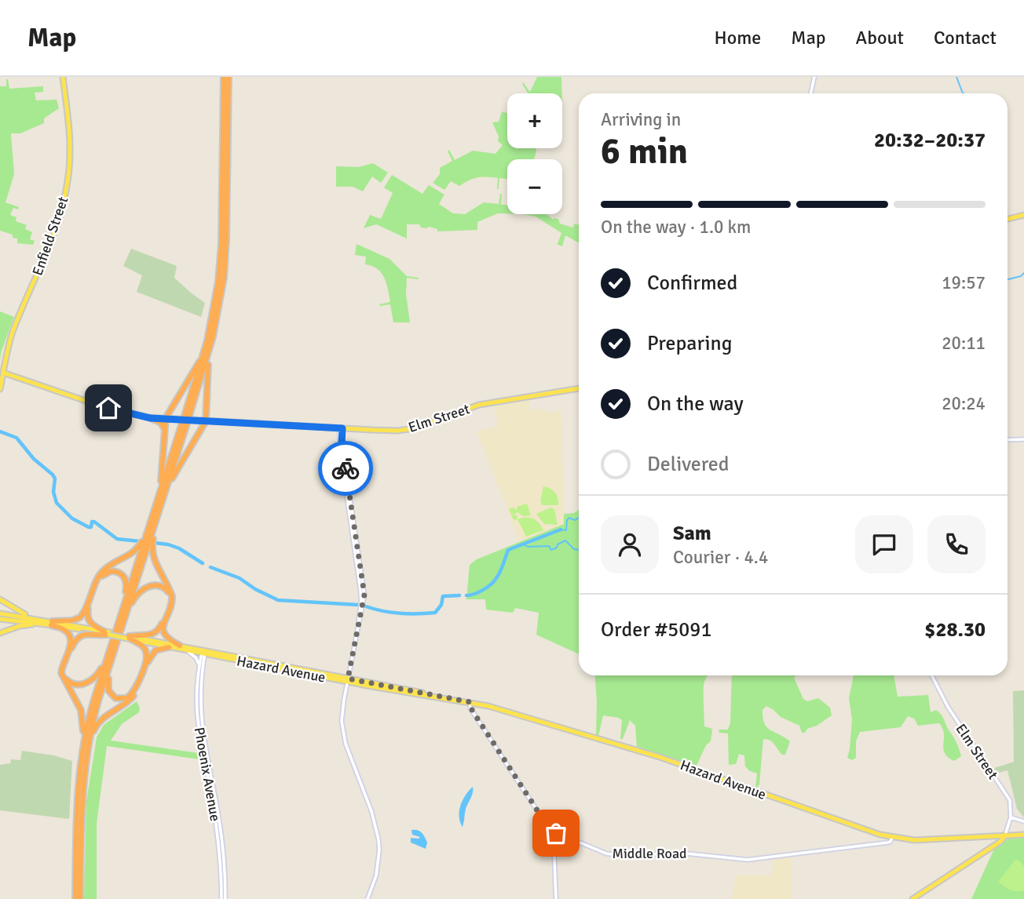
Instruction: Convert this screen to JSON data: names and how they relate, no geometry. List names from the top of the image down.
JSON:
{
  "streets": {
    "main road": ["Enfield Street", "Elm Street", "Hazard Avenue"],
    "street": ["Phoenix Avenue", "Middle Road"]
  },
  "crossings": [
    ["Enfield Street", "Elm Street"],
    ["Hazard Avenue", "Phoenix Avenue"],
    ["Hazard Avenue", "Middle Road"]
  ],
  "page": {
    "header": "Map",
    "nav": [
      "Home",
      "Map",
      "About",
      "Contact"
    ],
    "map_buttons": ["+", "−"],
    "heading": ["6 min", "Arriving in", "20:32–20:37"],
    "panel": [
      "Sam",
      "Courier · 4.4",
      "Order #5091",
      "$28.30"
    ],
    "bar": "On the way · 1.0 km",
    "list": [
      ["Confirmed", "19:57"],
      ["Preparing", "20:11"],
      ["On the way", "20:24"],
      "Delivered"
    ]
  }
}
